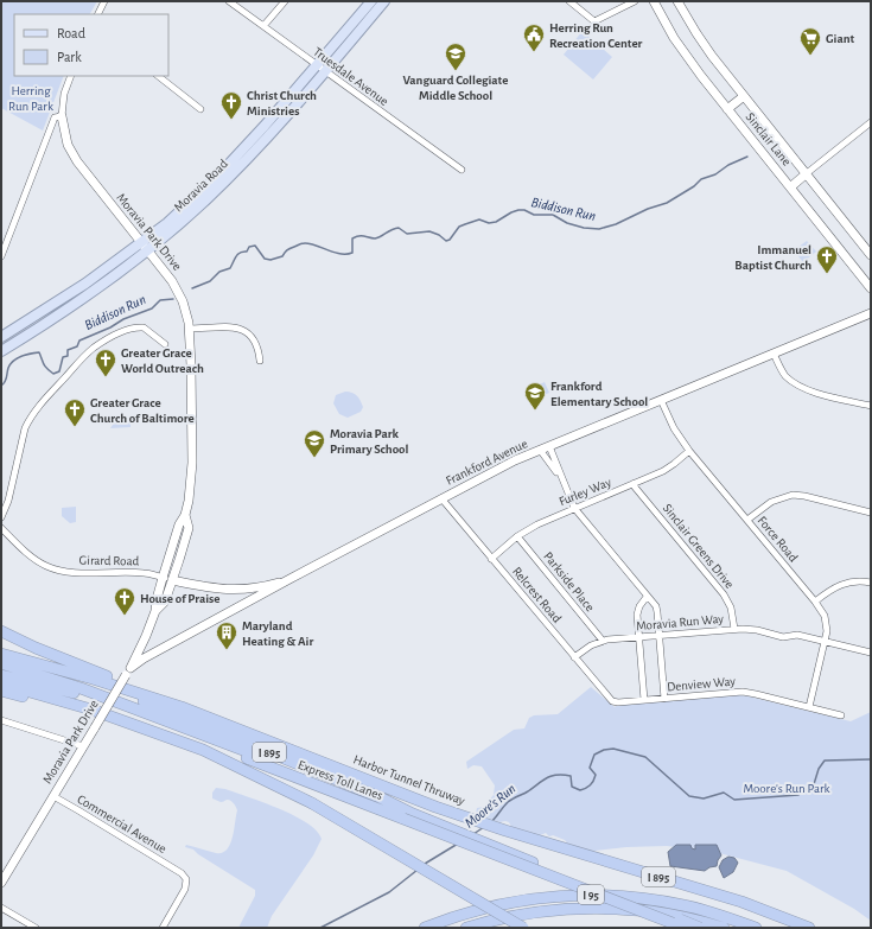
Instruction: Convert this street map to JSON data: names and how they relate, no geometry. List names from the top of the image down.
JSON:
{
  "streets": {
    "highway": [
      "I 895",
      "Express Toll Lanes",
      "Harbor Tunnel Thruway",
      "I 95"
    ],
    "main road": ["Moravia Road"],
    "street": [
      "Truesdale Avenue",
      "Sinclair Lane",
      "Moravia Park Drive",
      "Frankford Avenue",
      "Furley Way",
      "Force Road",
      "Sinclair Greens Drive",
      "Girard Road",
      "Parkside Place",
      "Relcrest Road",
      "Moravia Run Way",
      "Denview Way",
      "Commercial Avenue"
    ]
  },
  "crossings": [
    ["Truesdale Avenue", "Moravia Road"],
    ["Moravia Road", "Moravia Park Drive"],
    ["Moravia Park Drive", "Frankford Avenue"],
    ["Moravia Park Drive", "Girard Road"],
    ["Moravia Park Drive", "Commercial Avenue"],
    ["Frankford Avenue", "Force Road"],
    ["Frankford Avenue", "Relcrest Road"],
    ["Furley Way", "Force Road"],
    ["Furley Way", "Sinclair Greens Drive"],
    ["Furley Way", "Parkside Place"],
    ["Furley Way", "Relcrest Road"],
    ["Force Road", "Moravia Run Way"],
    ["Force Road", "Denview Way"],
    ["Sinclair Greens Drive", "Moravia Run Way"],
    ["Parkside Place", "Moravia Run Way"],
    ["Relcrest Road", "Moravia Run Way"],
    ["Relcrest Road", "Denview Way"],
    ["Express Toll Lanes", "Harbor Tunnel Thruway"]
  ],
  "water": ["Biddison Run", "Moore's Run"],
  "parks": ["Herring Run Park", "Moore's Run Park"],
  "places": {
    "public building": ["Herring Run Recreation Center"],
    "supermarket": ["Giant"],
    "school or university": ["Vanguard Collegiate Middle School", "Frankford Elementary School", "Moravia Park Primary School"],
    "church": [
      "Christ Church Ministries",
      "Immanuel Baptist Church",
      "Greater Grace World Outreach",
      "Greater Grace Church of Baltimore",
      "House of Praise"
    ],
    "building": ["Maryland Heating & Air"]
  },
  "legend": ["Road", "Park"]
}
